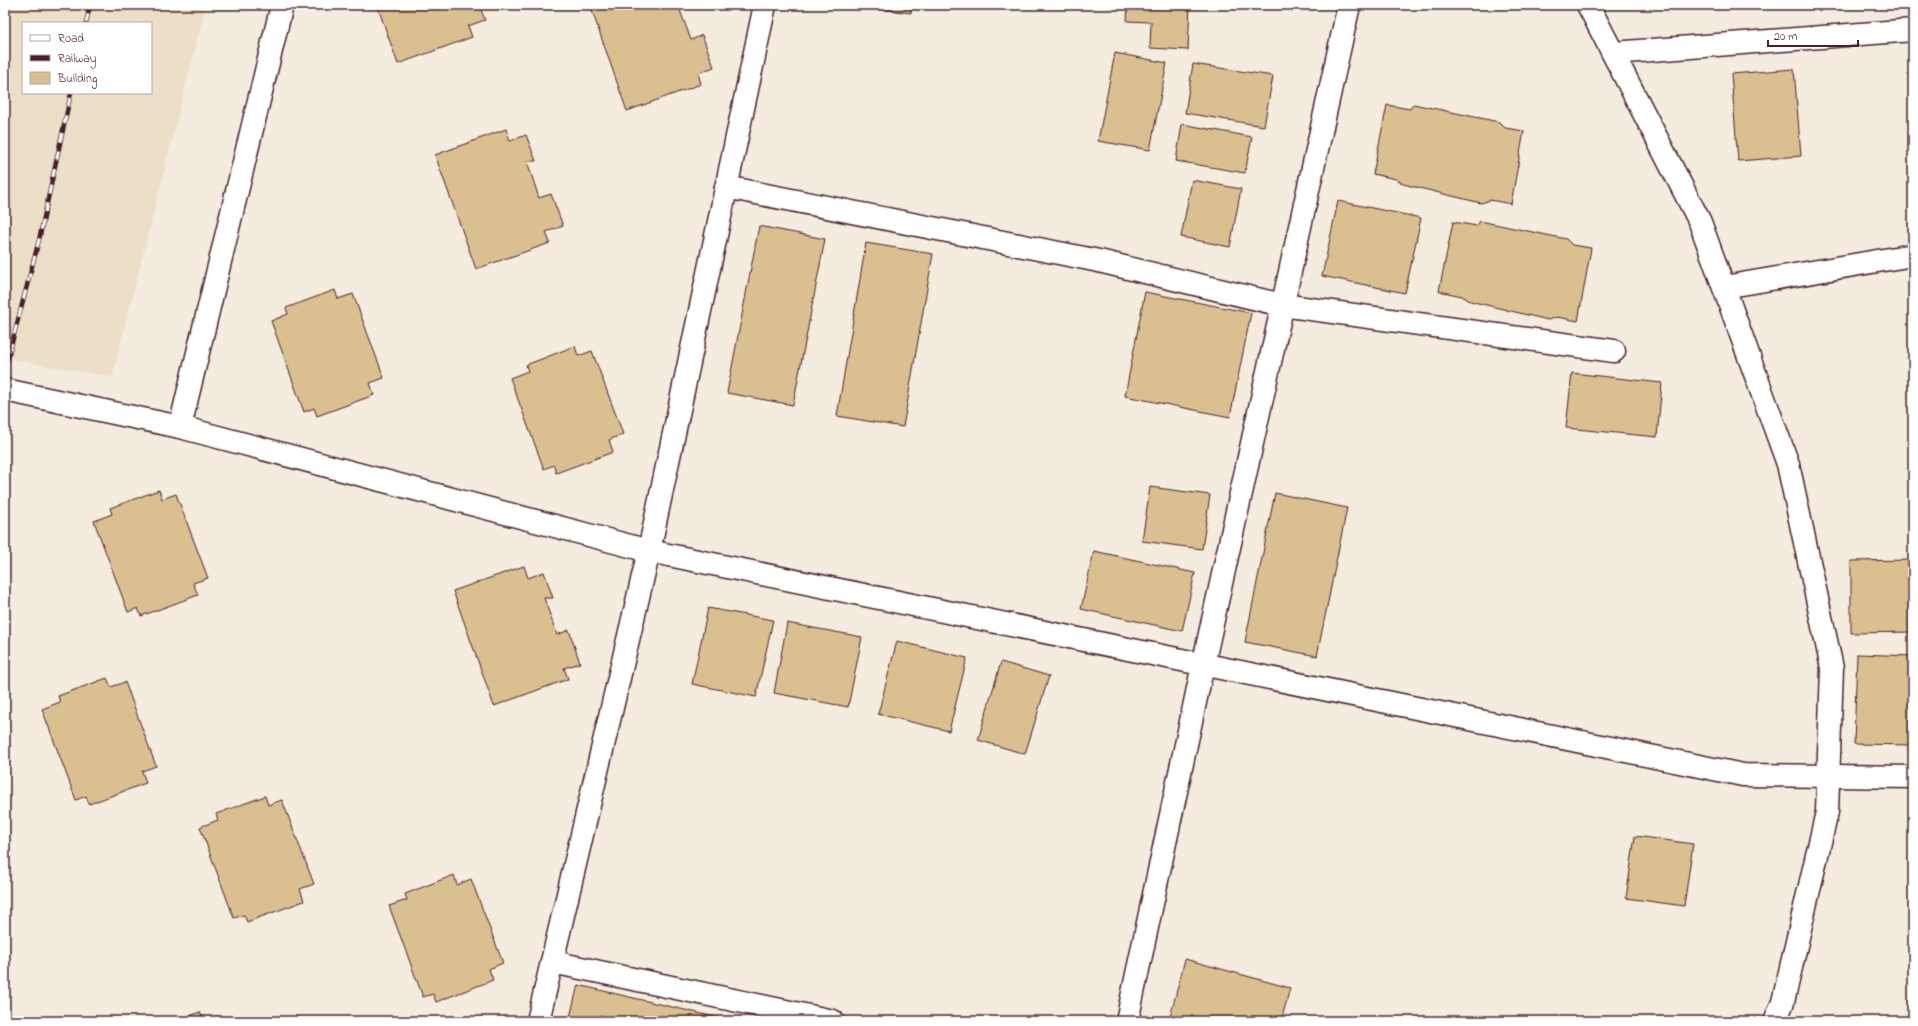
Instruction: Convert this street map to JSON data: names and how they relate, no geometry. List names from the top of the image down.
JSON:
{
  "legend": ["Road", "Railway", "Building"],
  "scale_bar": "20 m"
}
